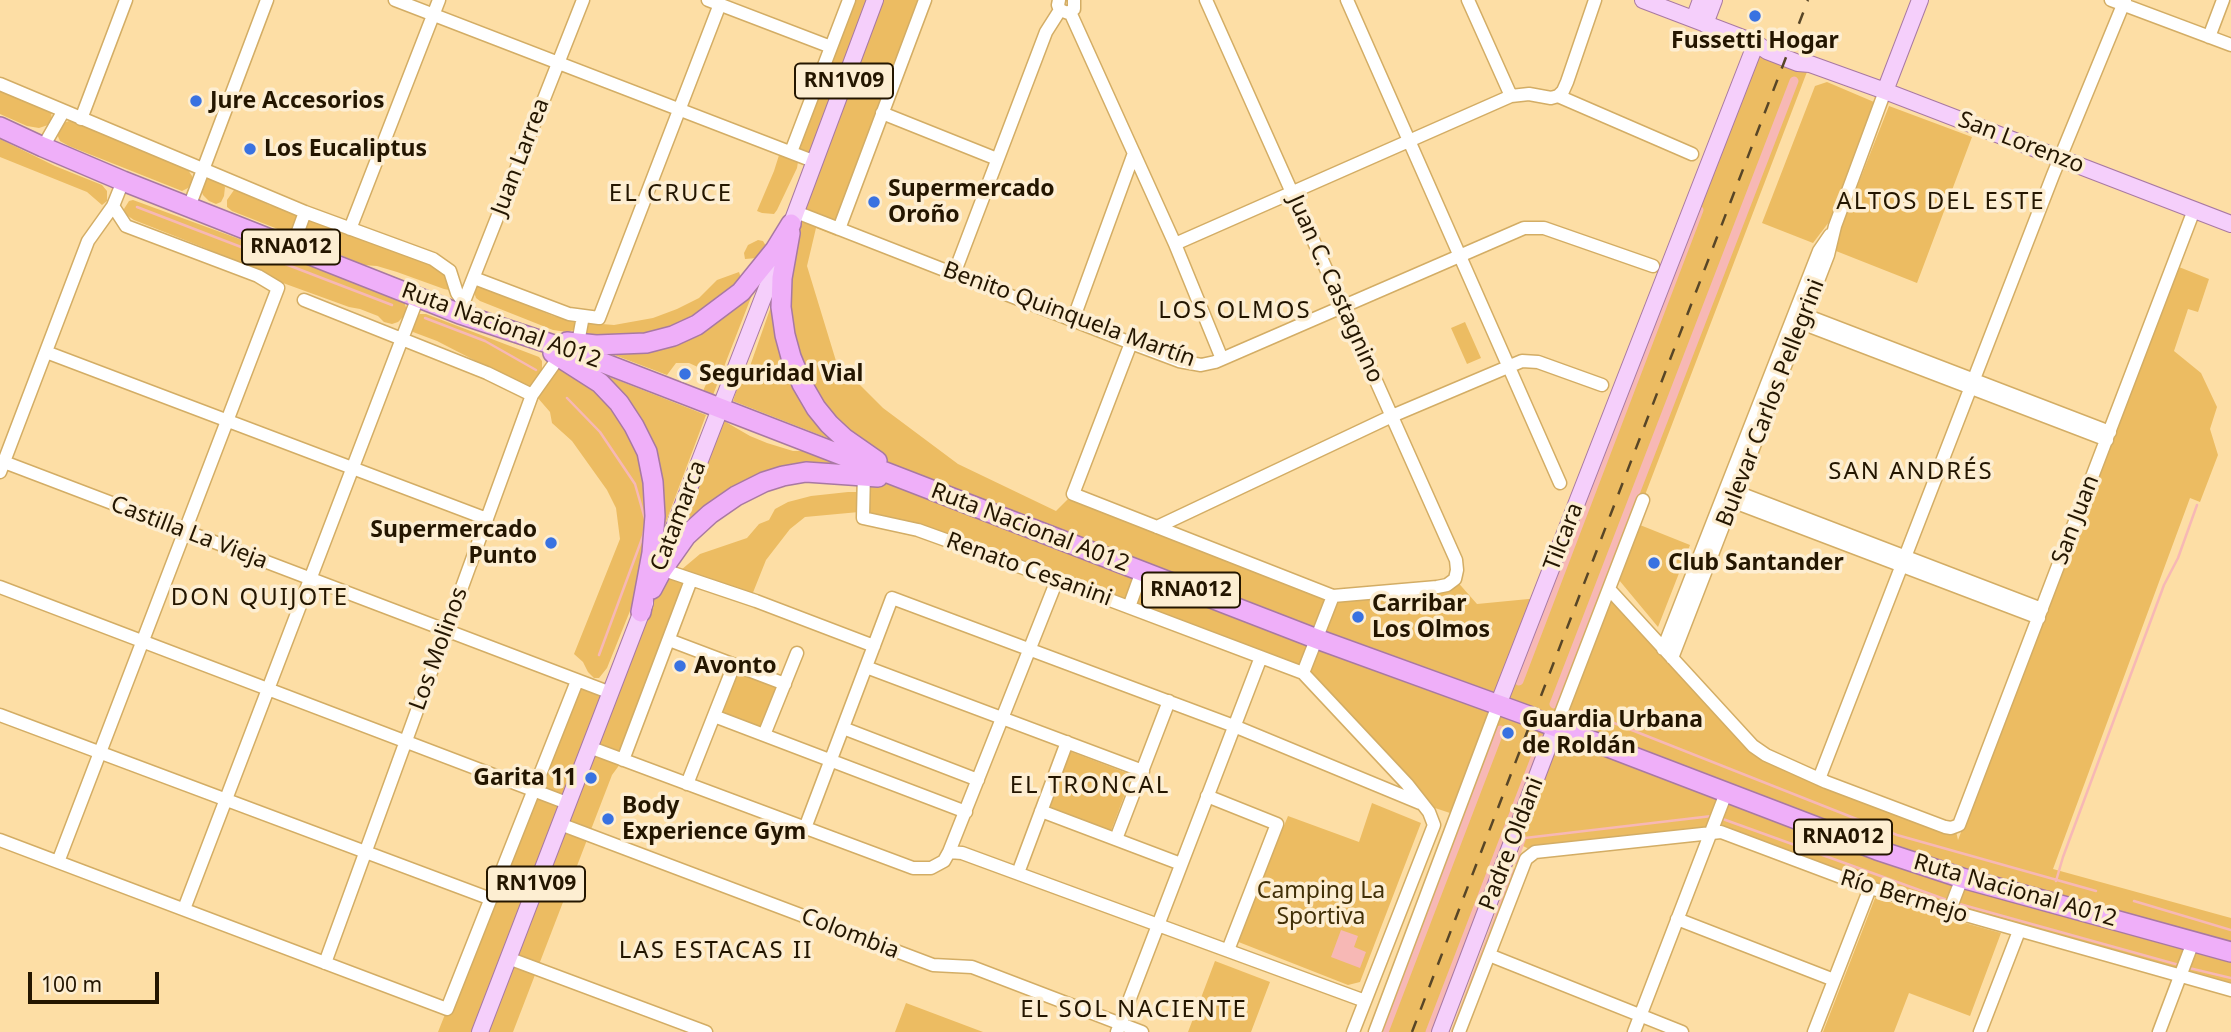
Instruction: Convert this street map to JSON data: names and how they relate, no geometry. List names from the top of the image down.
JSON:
{
  "streets": {
    "highway": ["RNA012", "Ruta Nacional A012"],
    "main road": [
      "RN1V09",
      "San Lorenzo",
      "Bulevar Carlos Pellegrini",
      "Catamarca",
      "Tilcara",
      "Padre Oldani"
    ],
    "street": [
      "Juan Larrea",
      "Juan C. Castagnino",
      "Benito Quinquela Martín",
      "San Juan",
      "Castilla La Vieja",
      "Renato Cesanini",
      "Los Molinos",
      "Río Bermejo",
      "Colombia"
    ]
  },
  "crossings": [
    ["RN1V09", "Castilla La Vieja"],
    ["RN1V09", "Colombia"],
    ["San Lorenzo", "Bulevar Carlos Pellegrini"],
    ["San Lorenzo", "San Juan"],
    ["San Lorenzo", "Tilcara"],
    ["Juan Larrea", "Ruta Nacional A012"],
    ["Juan C. Castagnino", "Benito Quinquela Martín"],
    ["Benito Quinquela Martín", "Catamarca"],
    ["Ruta Nacional A012", "Catamarca"],
    ["Ruta Nacional A012", "Tilcara"],
    ["Ruta Nacional A012", "Renato Cesanini"],
    ["Ruta Nacional A012", "Los Molinos"],
    ["Ruta Nacional A012", "Padre Oldani"],
    ["Castilla La Vieja", "Los Molinos"]
  ],
  "districts": [
    "EL CRUCE",
    "ALTOS DEL ESTE",
    "LOS OLMOS",
    "SAN ANDRÉS",
    "DON QUIJOTE",
    "EL TRONCAL",
    "LAS ESTACAS II",
    "EL SOL NACIENTE"
  ],
  "parks": ["Camping La Sportiva"],
  "places": [
    "Fussetti Hogar",
    "Jure Accesorios",
    "Los Eucaliptus",
    "Supermercado Oroño",
    "Seguridad Vial",
    "Supermercado Punto",
    "Club Santander",
    "Carribar Los Olmos",
    "Avonto",
    "Guardia Urbana de Roldán",
    "Garita 11",
    "Body Experience Gym"
  ],
  "scale_bar": "100 m"
}
